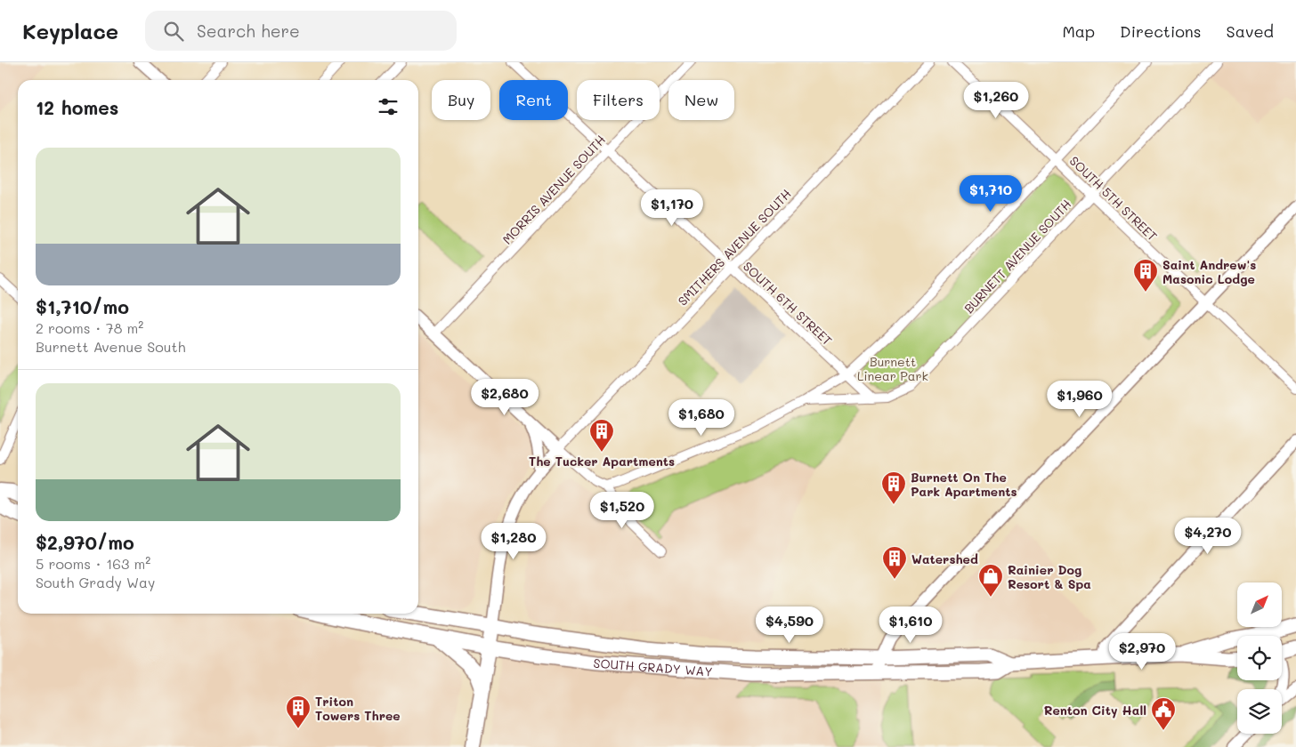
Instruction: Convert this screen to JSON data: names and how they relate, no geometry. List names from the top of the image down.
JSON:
{
  "streets": {
    "main road": ["SOUTH GRADY WAY"],
    "street": [
      "MORRIS AVENUE SOUTH",
      "SOUTH 5TH STREET",
      "SMITHERS AVENUE SOUTH",
      "BURNETT AVENUE SOUTH",
      "SOUTH 6TH STREET"
    ]
  },
  "crossings": [
    ["MORRIS AVENUE SOUTH", "SOUTH 6TH STREET"],
    ["SOUTH 5TH STREET", "BURNETT AVENUE SOUTH"],
    ["SMITHERS AVENUE SOUTH", "SOUTH 6TH STREET"],
    ["BURNETT AVENUE SOUTH", "SOUTH 6TH STREET"]
  ],
  "parks": ["Burnett Linear Park"],
  "places": {
    "building": [
      "Saint Andrew's Masonic Lodge",
      "The Tucker Apartments",
      "Burnett On The Park Apartments",
      "Watershed",
      "Triton Towers Three"
    ],
    "shop": ["Rainier Dog Resort & Spa"],
    "public building": ["Renton City Hall"]
  },
  "north": "top right",
  "page": {
    "header": "Keyplace",
    "search": "Search here",
    "nav": ["Map", "Directions", "Saved"],
    "chip": [
      "Buy",
      "Rent",
      "Filters",
      "New"
    ],
    "heading": "12 homes",
    "price": [
      "$1,260",
      "$1,710",
      "$1,170",
      "$2,680",
      "$1,960",
      "$1,680",
      "$1,520",
      "$4,270",
      "$1,280",
      "$4,590",
      "$1,610",
      "$2,970"
    ],
    "list": [
      {
        "name": "$1,710/mo",
        "note": "2 rooms · 78 m² · Burnett Avenue South"
      },
      {
        "name": "$2,970/mo",
        "note": "5 rooms · 163 m² · South Grady Way"
      }
    ]
  }
}
